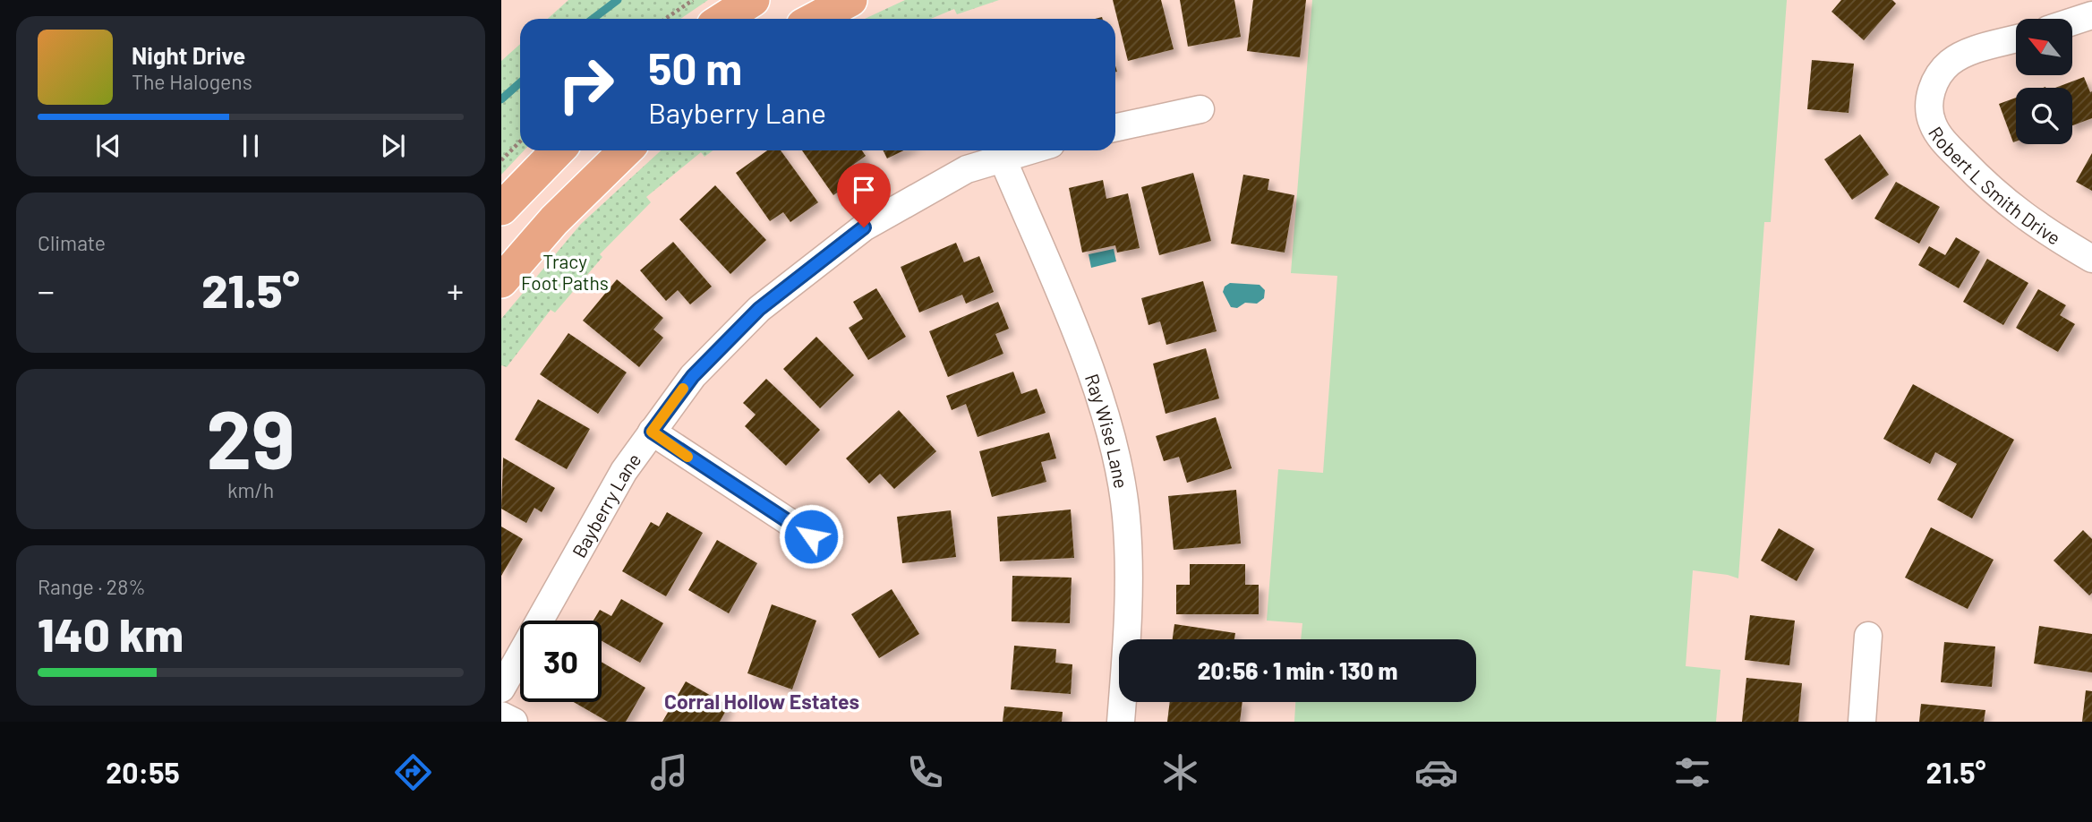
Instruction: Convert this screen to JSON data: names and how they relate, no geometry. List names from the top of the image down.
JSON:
{
  "streets": {
    "street": ["Robert L Smith Drive", "Ray Wise Lane", "Bayberry Lane"]
  },
  "crossings": [
    ["Ray Wise Lane", "Bayberry Lane"]
  ],
  "districts": ["Corral Hollow Estates"],
  "parks": ["Tracy Foot Paths"],
  "north": "top left",
  "page": {
    "turn": ["50 m", "Bayberry Lane"],
    "song": ["Night Drive", "The Halogens"],
    "tile": [
      "Climate",
      ["29", "km/h"],
      ["Range · 28%", "140 km"]
    ],
    "heat": ["−", "21.5°", "+"],
    "limit": "30",
    "trip": "20:56 · 1 min · 130 m",
    "tabs": ["20:55", "21.5°"]
  }
}
